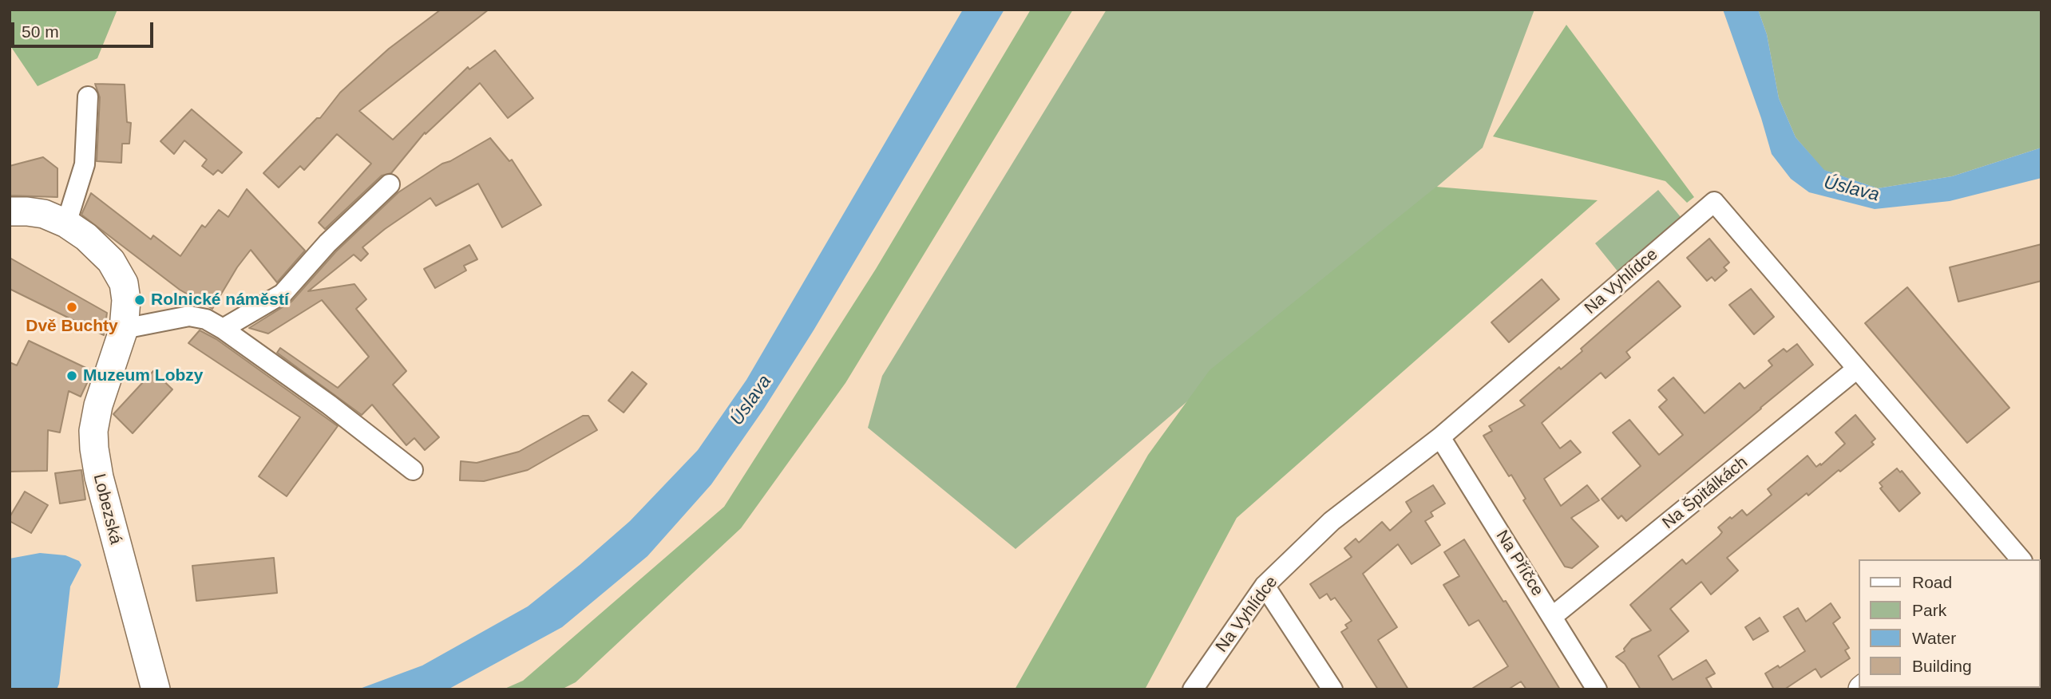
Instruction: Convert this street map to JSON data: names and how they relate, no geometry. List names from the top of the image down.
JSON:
{
  "streets": {
    "street": [
      "Na Vyhlídce",
      "Na Špitálkách",
      "Lobezská",
      "Na Příčce"
    ]
  },
  "crossings": [
    ["Na Vyhlídce", "Na Špitálkách"],
    ["Na Vyhlídce", "Na Příčce"],
    ["Na Špitálkách", "Na Příčce"]
  ],
  "water": ["Úslava"],
  "places": ["Rolnické náměstí", "Dvě Buchty", "Muzeum Lobzy"],
  "legend": [
    "Road",
    "Park",
    "Water",
    "Building"
  ],
  "scale_bar": "50 m"
}
